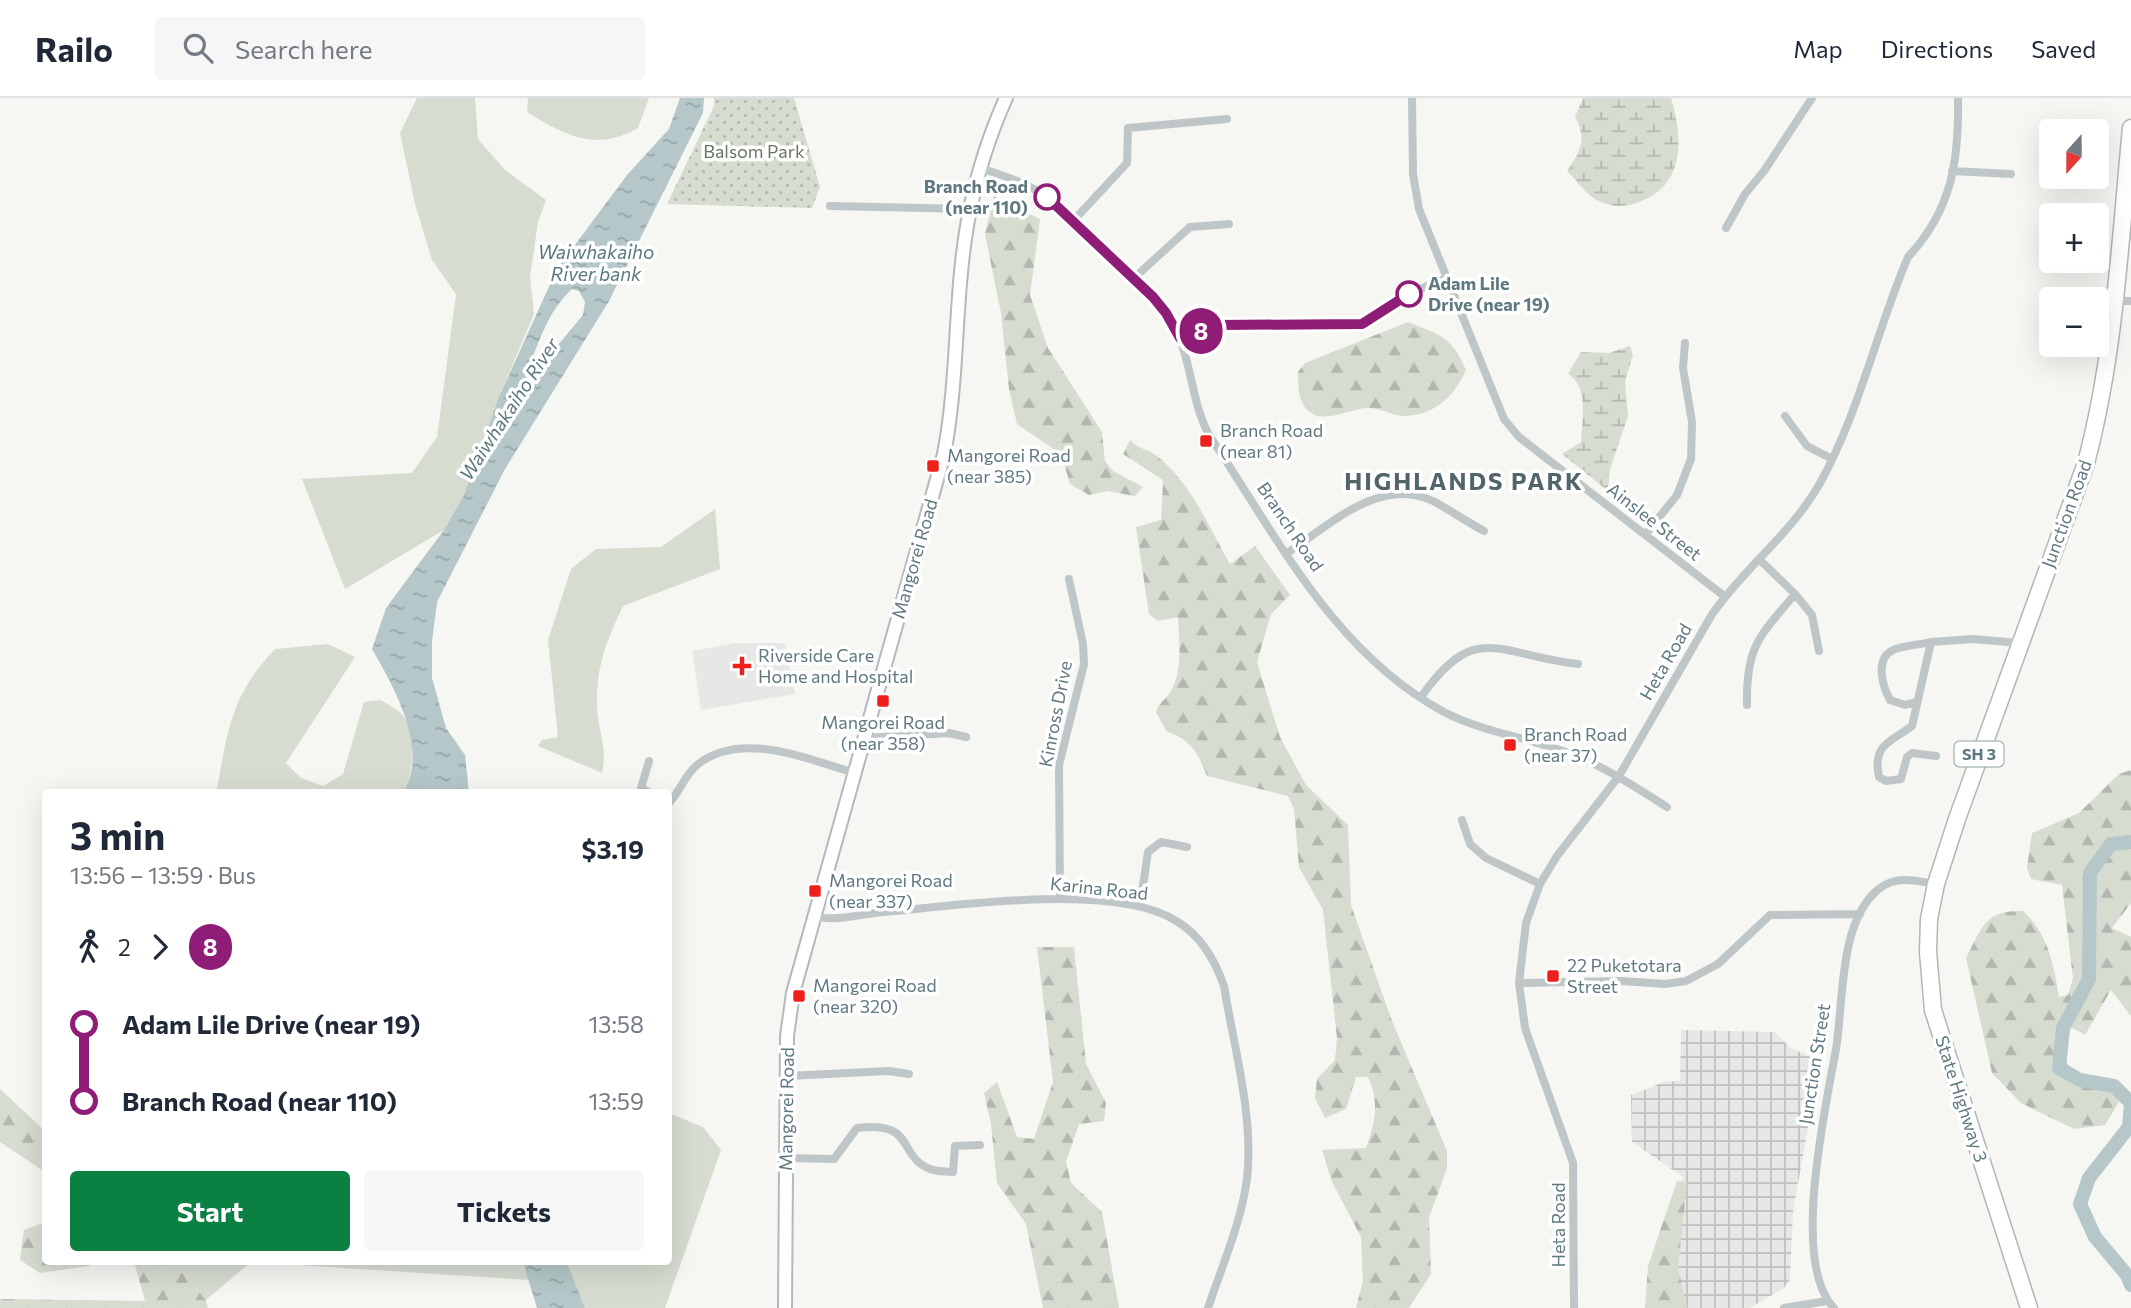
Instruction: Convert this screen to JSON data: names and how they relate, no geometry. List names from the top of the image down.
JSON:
{
  "streets": {
    "highway": ["Junction Road", "SH 3", "State Highway 3"],
    "street": [
      "Ainslee Street",
      "Branch Road",
      "Mangorei Road",
      "Heta Road",
      "Kinross Drive",
      "Karina Road",
      "Junction Street"
    ]
  },
  "crossings": [
    ["Junction Road", "Junction Street"],
    ["Junction Road", "State Highway 3"],
    ["Ainslee Street", "Heta Road"],
    ["Branch Road", "Mangorei Road"],
    ["Branch Road", "Heta Road"],
    ["Mangorei Road", "Karina Road"],
    ["Kinross Drive", "Karina Road"],
    ["Junction Street", "State Highway 3"]
  ],
  "districts": ["HIGHLANDS PARK"],
  "water": ["Waiwhakaiho River bank", "Waiwhakaiho River"],
  "parks": ["Balsom Park"],
  "places": {
    "other": ["Branch Road (near 110)", "Adam Lile Drive (near 19)"],
    "transit": [
      "Branch Road (near 81)",
      "Mangorei Road (near 385)",
      "Mangorei Road (near 358)",
      "Branch Road (near 37)",
      "Mangorei Road (near 337)",
      "22 Puketotara Street",
      "Mangorei Road (near 320)"
    ],
    "health": ["Riverside Care Home and Hospital"]
  },
  "lines": ["bus line 8"],
  "north": "bottom",
  "page": {
    "header": "Railo",
    "search": "Search here",
    "nav": ["Map", "Directions", "Saved"],
    "on_map": "8",
    "map_buttons": ["+", "−"],
    "heading": ["3 min", "13:56 – 13:59 · Bus", "$3.19"],
    "legs": ["2", "8"],
    "list": [
      {
        "name": "Adam Lile Drive (near 19)",
        "value": "13:58"
      },
      {
        "name": "Branch Road (near 110)",
        "value": "13:59"
      }
    ],
    "buttons": ["Start", "Tickets"]
  }
}
